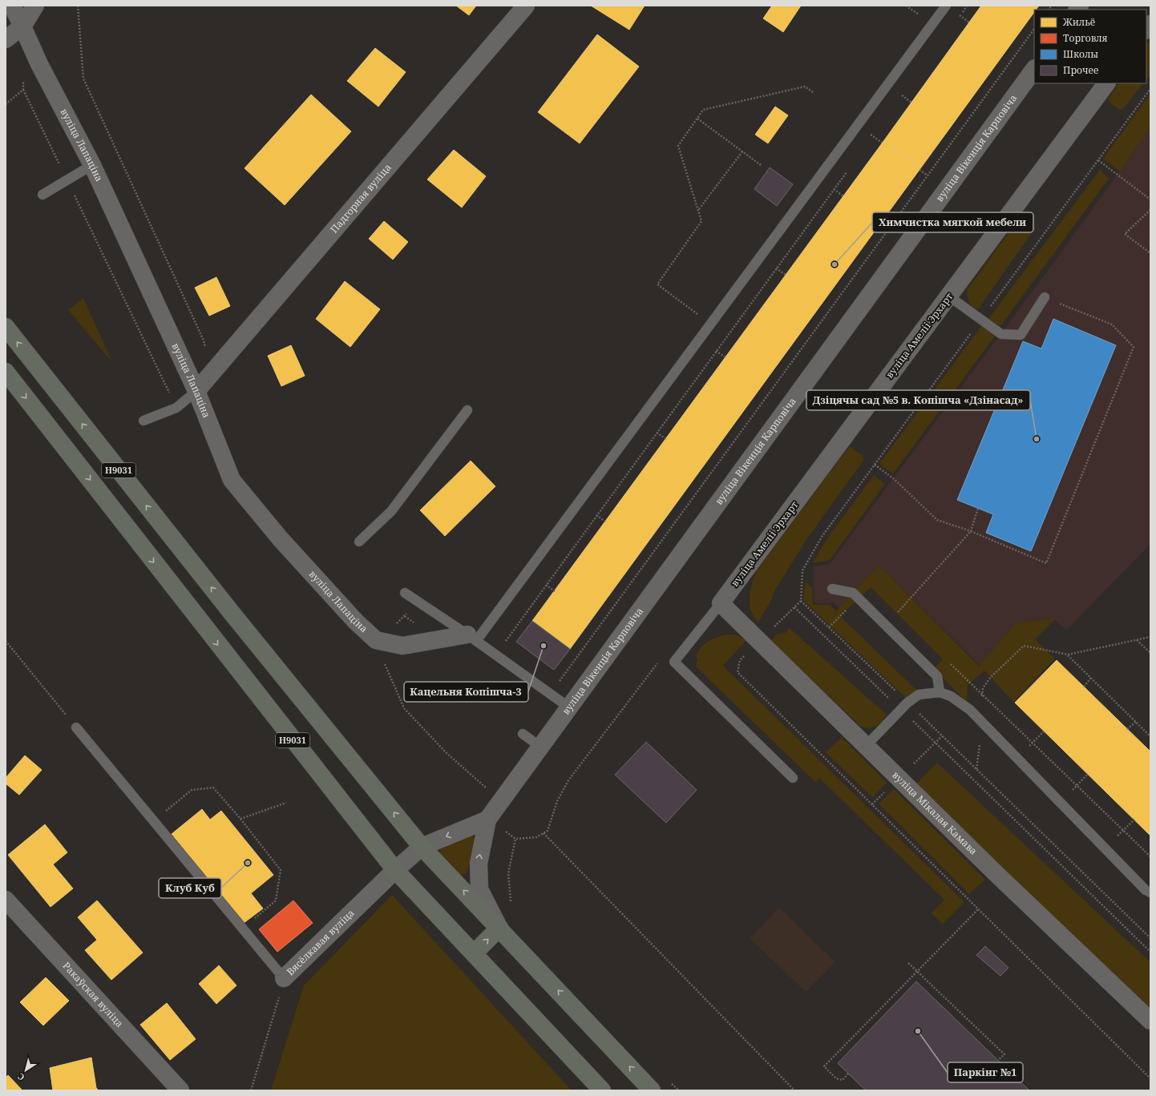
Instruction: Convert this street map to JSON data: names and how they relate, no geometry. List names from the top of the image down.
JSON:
{
  "streets": {
    "main road": ["Н9031"],
    "street": [
      "вуліца Лапаціна",
      "вуліца Вікенція Карповіча",
      "Падгорная вуліца",
      "вуліца Амеліі Эрхарт",
      "вуліца Мікалая Камава",
      "Вясёлкавая вуліца",
      "Ракаўская вуліца"
    ]
  },
  "crossings": [
    ["вуліца Лапаціна", "Падгорная вуліца"],
    ["вуліца Вікенція Карповіча", "Вясёлкавая вуліца"],
    ["вуліца Амеліі Эрхарт", "вуліца Мікалая Камава"],
    ["Н9031", "Вясёлкавая вуліца"]
  ],
  "places": [
    "Химчистка мягкой мебели",
    "Дзіцячы сад №5 в. Копішча «Дзінасад»",
    "Кацельня Копішча-3",
    "Клуб Куб",
    "Паркінг №1"
  ],
  "legend": [
    "Жильё",
    "Торговля",
    "Школы",
    "Прочее"
  ],
  "north": "bottom left"
}
